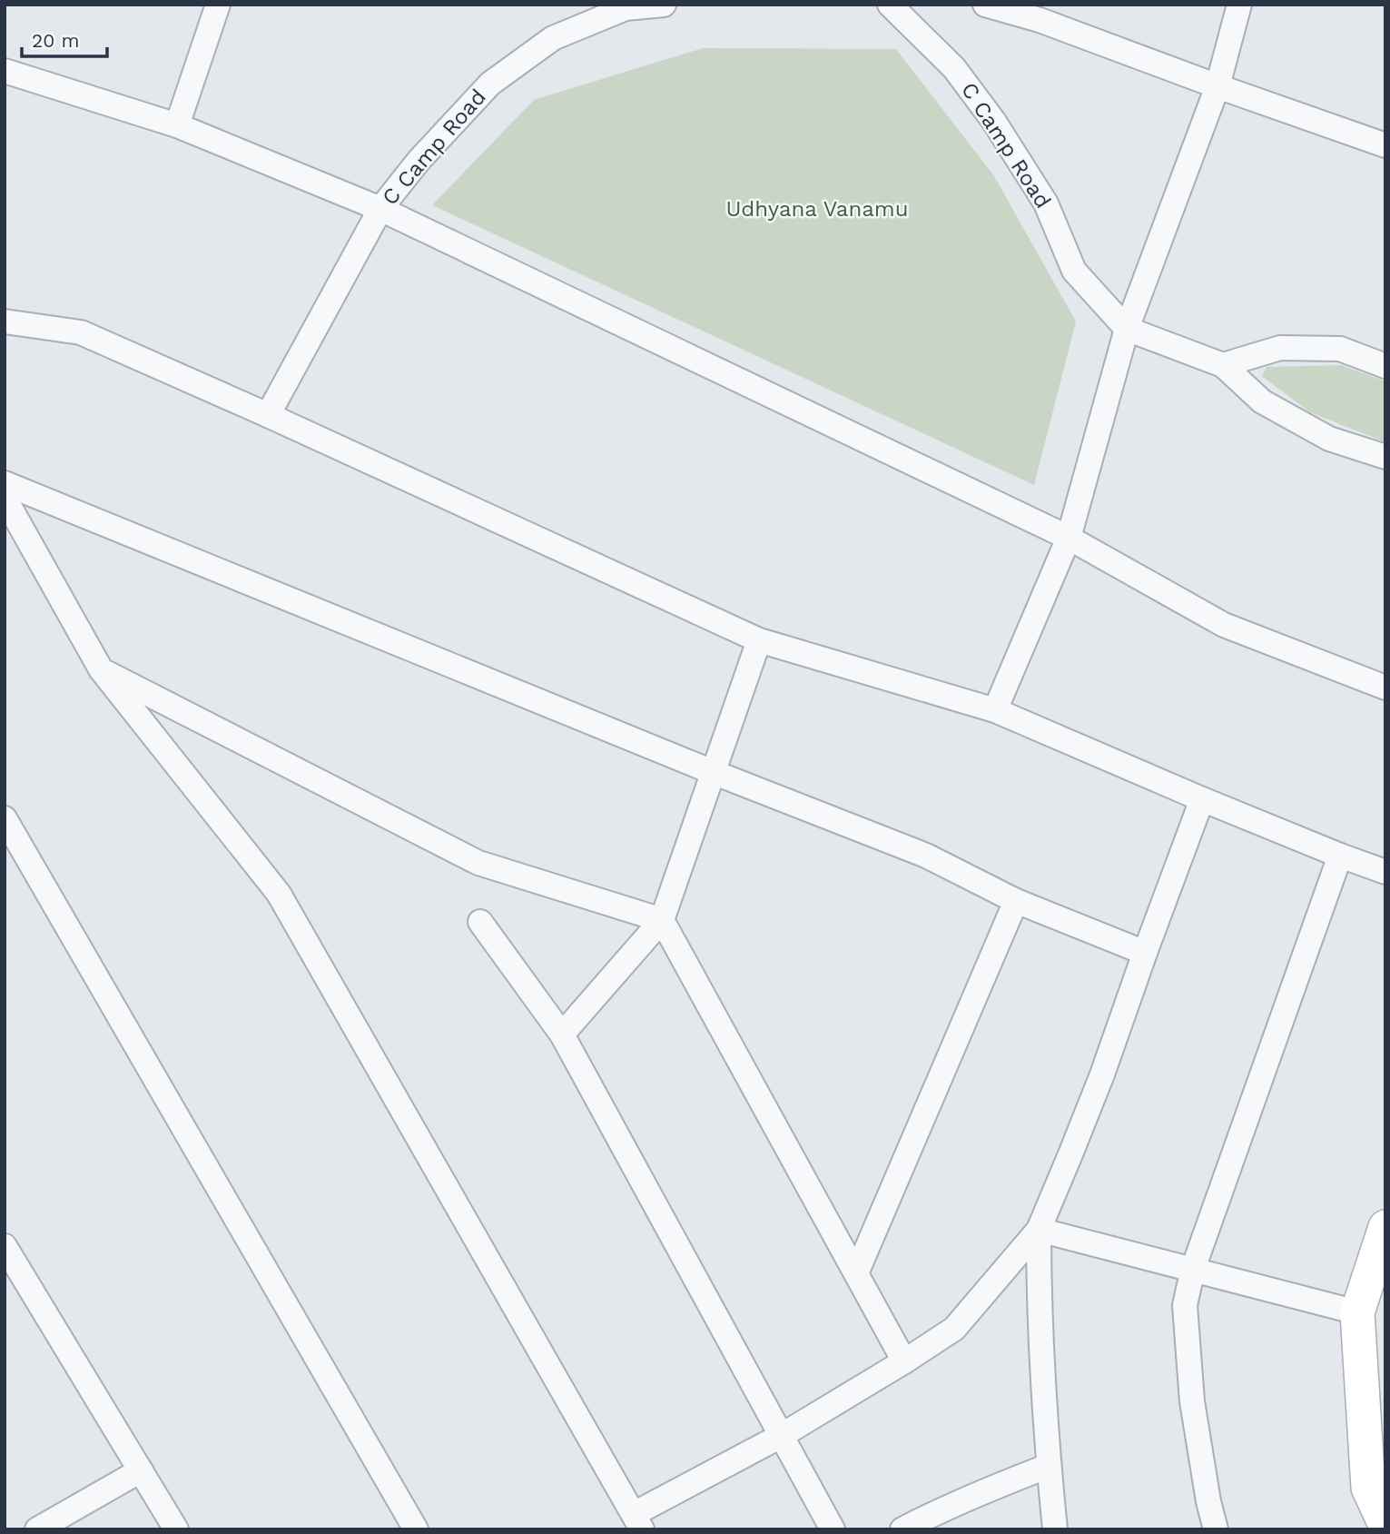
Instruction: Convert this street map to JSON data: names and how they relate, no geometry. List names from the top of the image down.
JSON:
{
  "streets": {
    "street": ["C Camp Road"]
  },
  "parks": ["Udhyana Vanamu"],
  "scale_bar": "20 m"
}
